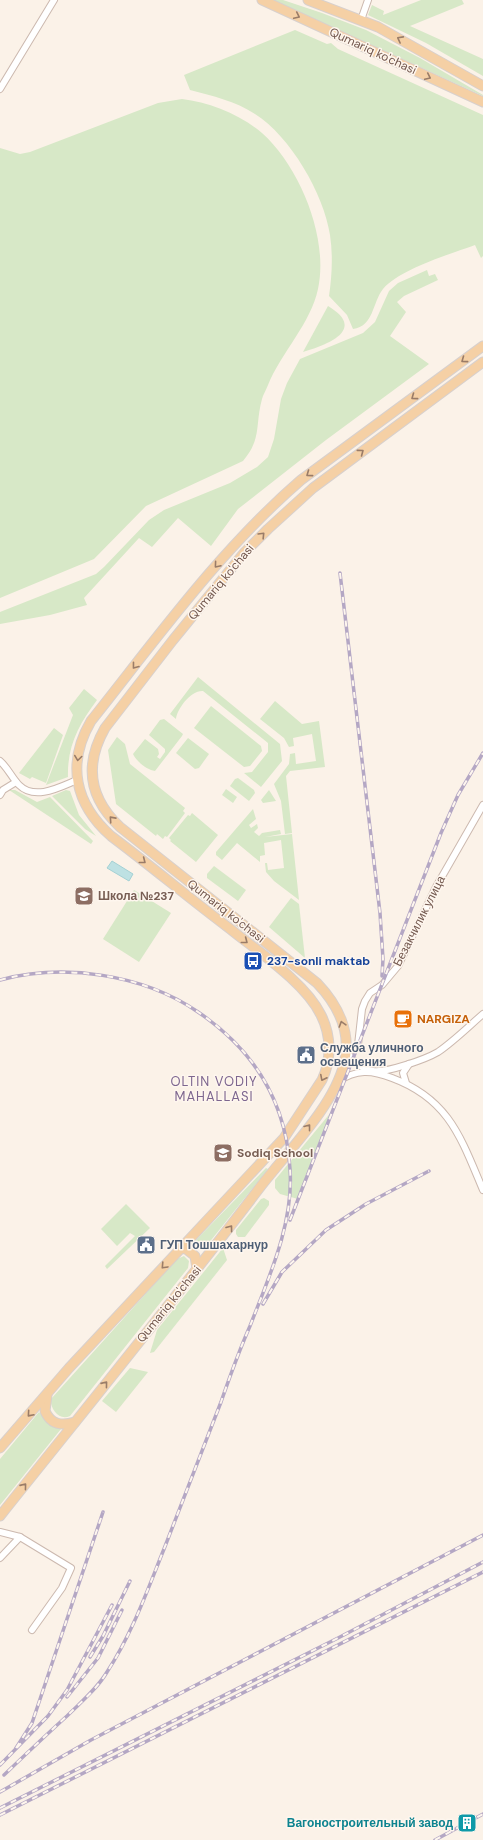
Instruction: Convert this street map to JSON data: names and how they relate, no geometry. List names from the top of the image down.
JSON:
{
  "streets": {
    "main road": ["Qumariq ko'chasi"],
    "street": ["Безакчилик улица"]
  },
  "crossings": [
    ["Qumariq ko'chasi", "Безакчилик улица"]
  ],
  "districts": ["OLTIN VODIY MAHALLASI"],
  "places": {
    "school or university": ["Школа №237", "Sodiq School"],
    "bus stop": ["237-sonli maktab"],
    "cafe": ["NARGIZA"],
    "public building": ["Служба уличного освещения", "ГУП Тошшахарнур"],
    "building": ["Вагоностроительный завод"]
  }
}
